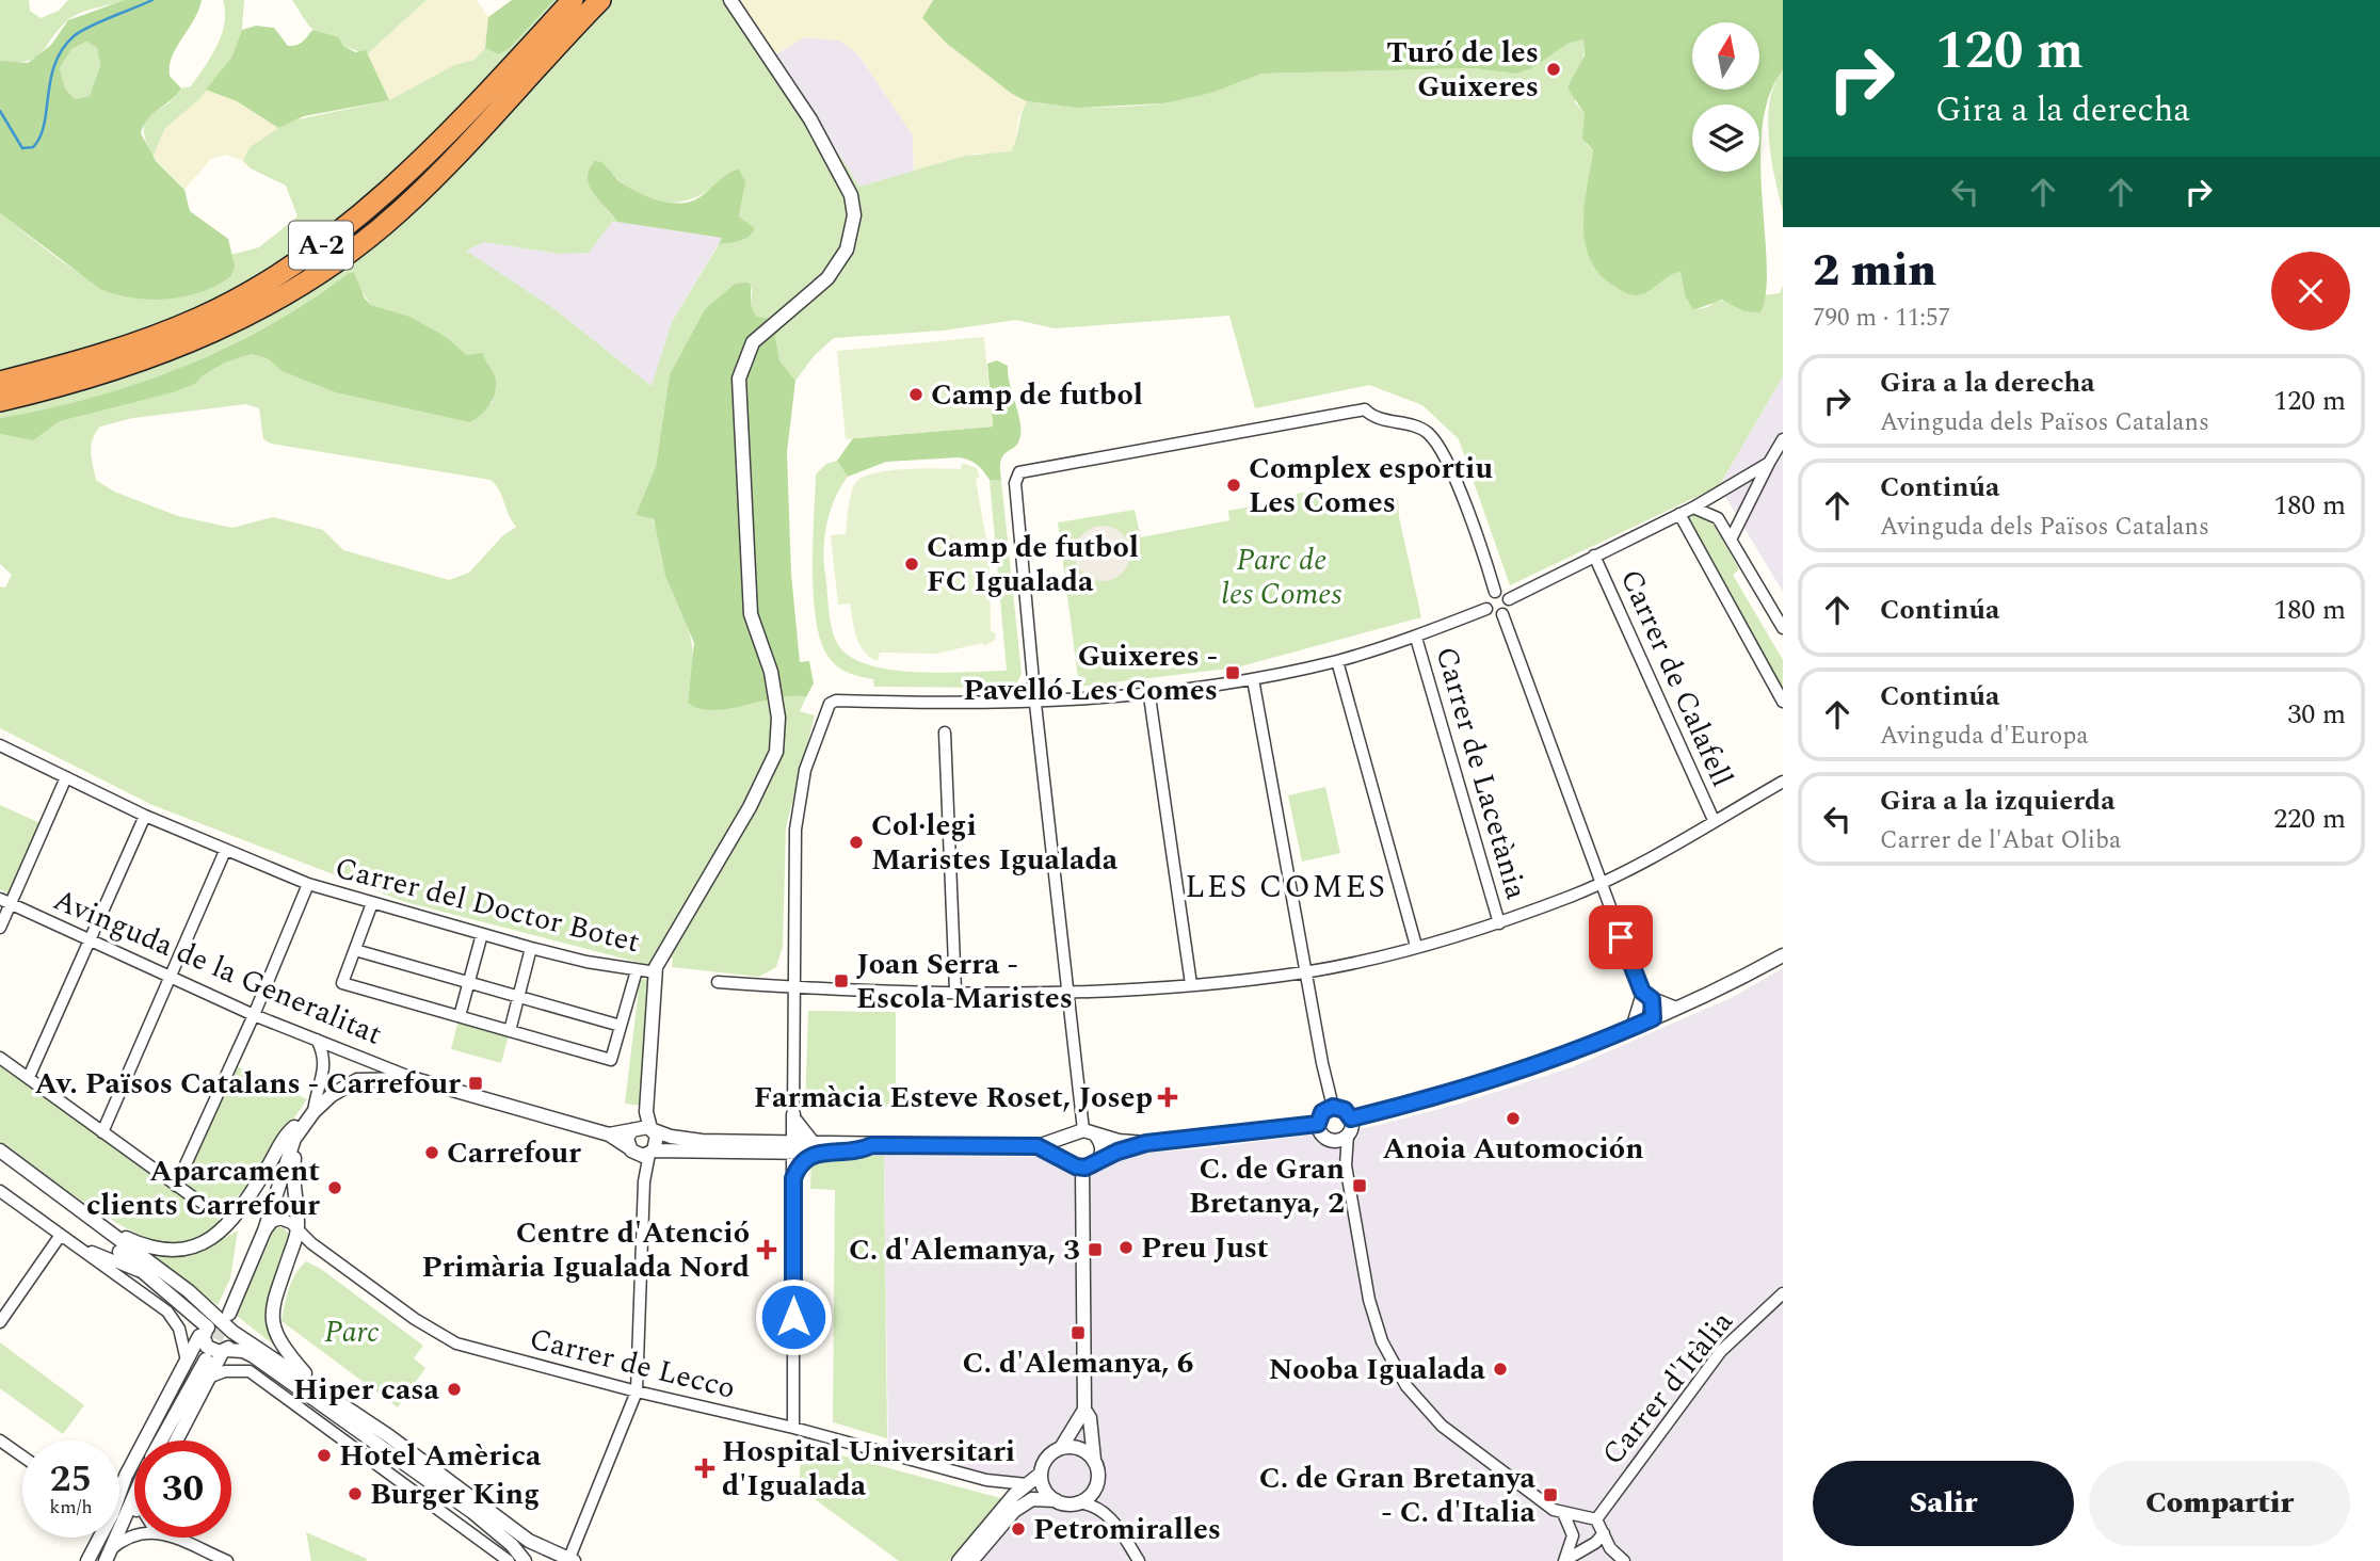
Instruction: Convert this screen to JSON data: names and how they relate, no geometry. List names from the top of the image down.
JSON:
{
  "streets": {
    "highway": ["A-2"],
    "street": [
      "Carrer de Calafell",
      "Carrer de Lacetània",
      "Carrer del Doctor Botet",
      "Avinguda de la Generalitat",
      "Carrer de Lecco",
      "Carrer d'Itàlia"
    ]
  },
  "districts": ["LES COMES"],
  "parks": ["Parc de les Comes", "Parc"],
  "places": {
    "other": [
      "Turó de les Guixeres",
      "Camp de futbol",
      "Complex esportiu Les Comes",
      "Camp de futbol FC Igualada",
      "Col·legi Maristes Igualada",
      "Anoia Automoción",
      "Carrefour",
      "Aparcament clients Carrefour",
      "Preu Just",
      "Nooba Igualada",
      "Hiper casa",
      "Hotel Amèrica",
      "Burger King",
      "Petromiralles"
    ],
    "transit": [
      "Guixeres - Pavelló Les Comes",
      "Joan Serra - Escola Maristes",
      "Av. Països Catalans - Carrefour",
      "C. de Gran Bretanya, 2",
      "C. d'Alemanya, 3",
      "C. d'Alemanya, 6",
      "C. de Gran Bretanya - C. d'Italia"
    ],
    "health": ["Farmàcia Esteve Roset, Josep", "Centre d'Atenció Primària Igualada Nord", "Hospital Universitari d'Igualada"]
  },
  "north": "top",
  "page": {
    "turn": ["120 m", "Gira a la derecha"],
    "heading": ["2 min", "790 m · 11:57"],
    "list": [
      {
        "name": "Gira a la derecha",
        "note": "Avinguda dels Països Catalans",
        "value": "120 m"
      },
      {
        "name": "Continúa",
        "note": "Avinguda dels Països Catalans",
        "value": "180 m"
      },
      {
        "name": "Continúa",
        "value": "180 m"
      },
      {
        "name": "Continúa",
        "note": "Avinguda d'Europa",
        "value": "30 m"
      },
      {
        "name": "Gira a la izquierda",
        "note": "Carrer de l'Abat Oliba",
        "value": "220 m"
      }
    ],
    "speed": "25 km/h",
    "limit": "30",
    "buttons": ["Salir", "Compartir"]
  }
}
